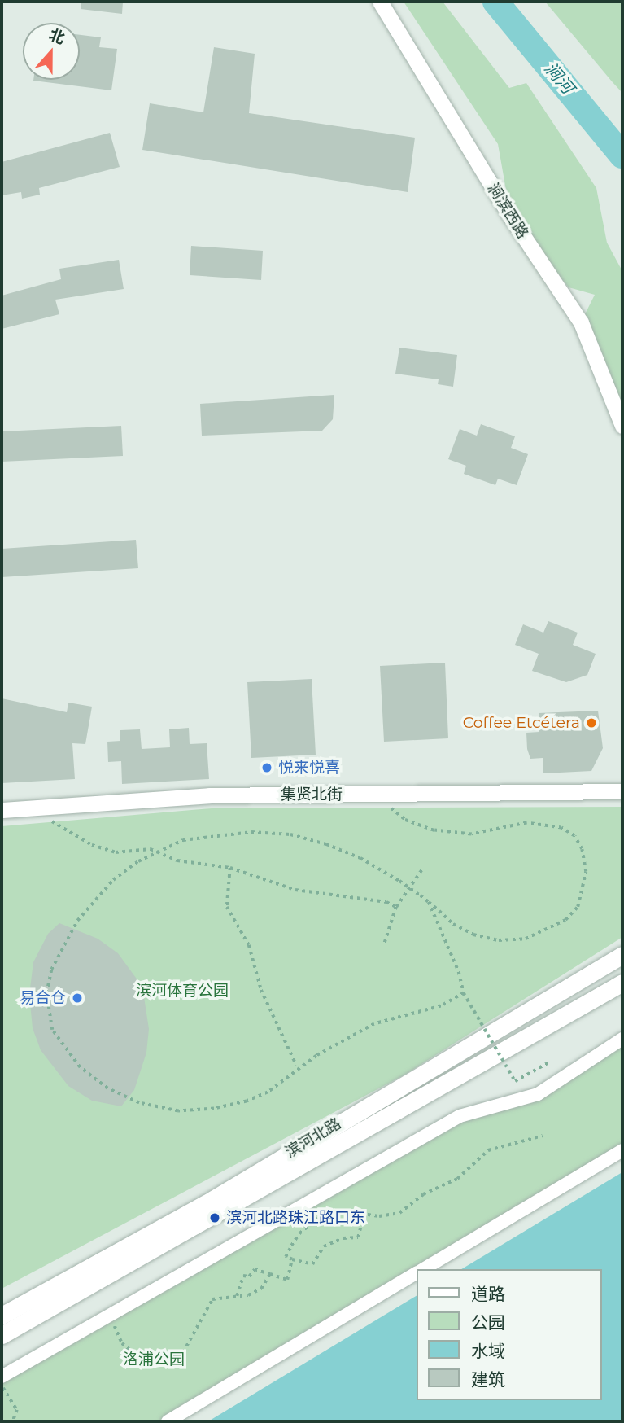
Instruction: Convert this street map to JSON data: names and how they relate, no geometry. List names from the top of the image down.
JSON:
{
  "streets": {
    "main road": ["滨河北路"],
    "street": ["涧滨西路", "集贤北街"]
  },
  "water": ["涧河"],
  "parks": ["滨河体育公园", "洛浦公园"],
  "places": [
    "Coffee Etcétera",
    "悦来悦喜",
    "易合仓",
    "滨河北路珠江路口东"
  ],
  "legend": [
    "道路",
    "公园",
    "水域",
    "建筑"
  ],
  "north": "top"
}
